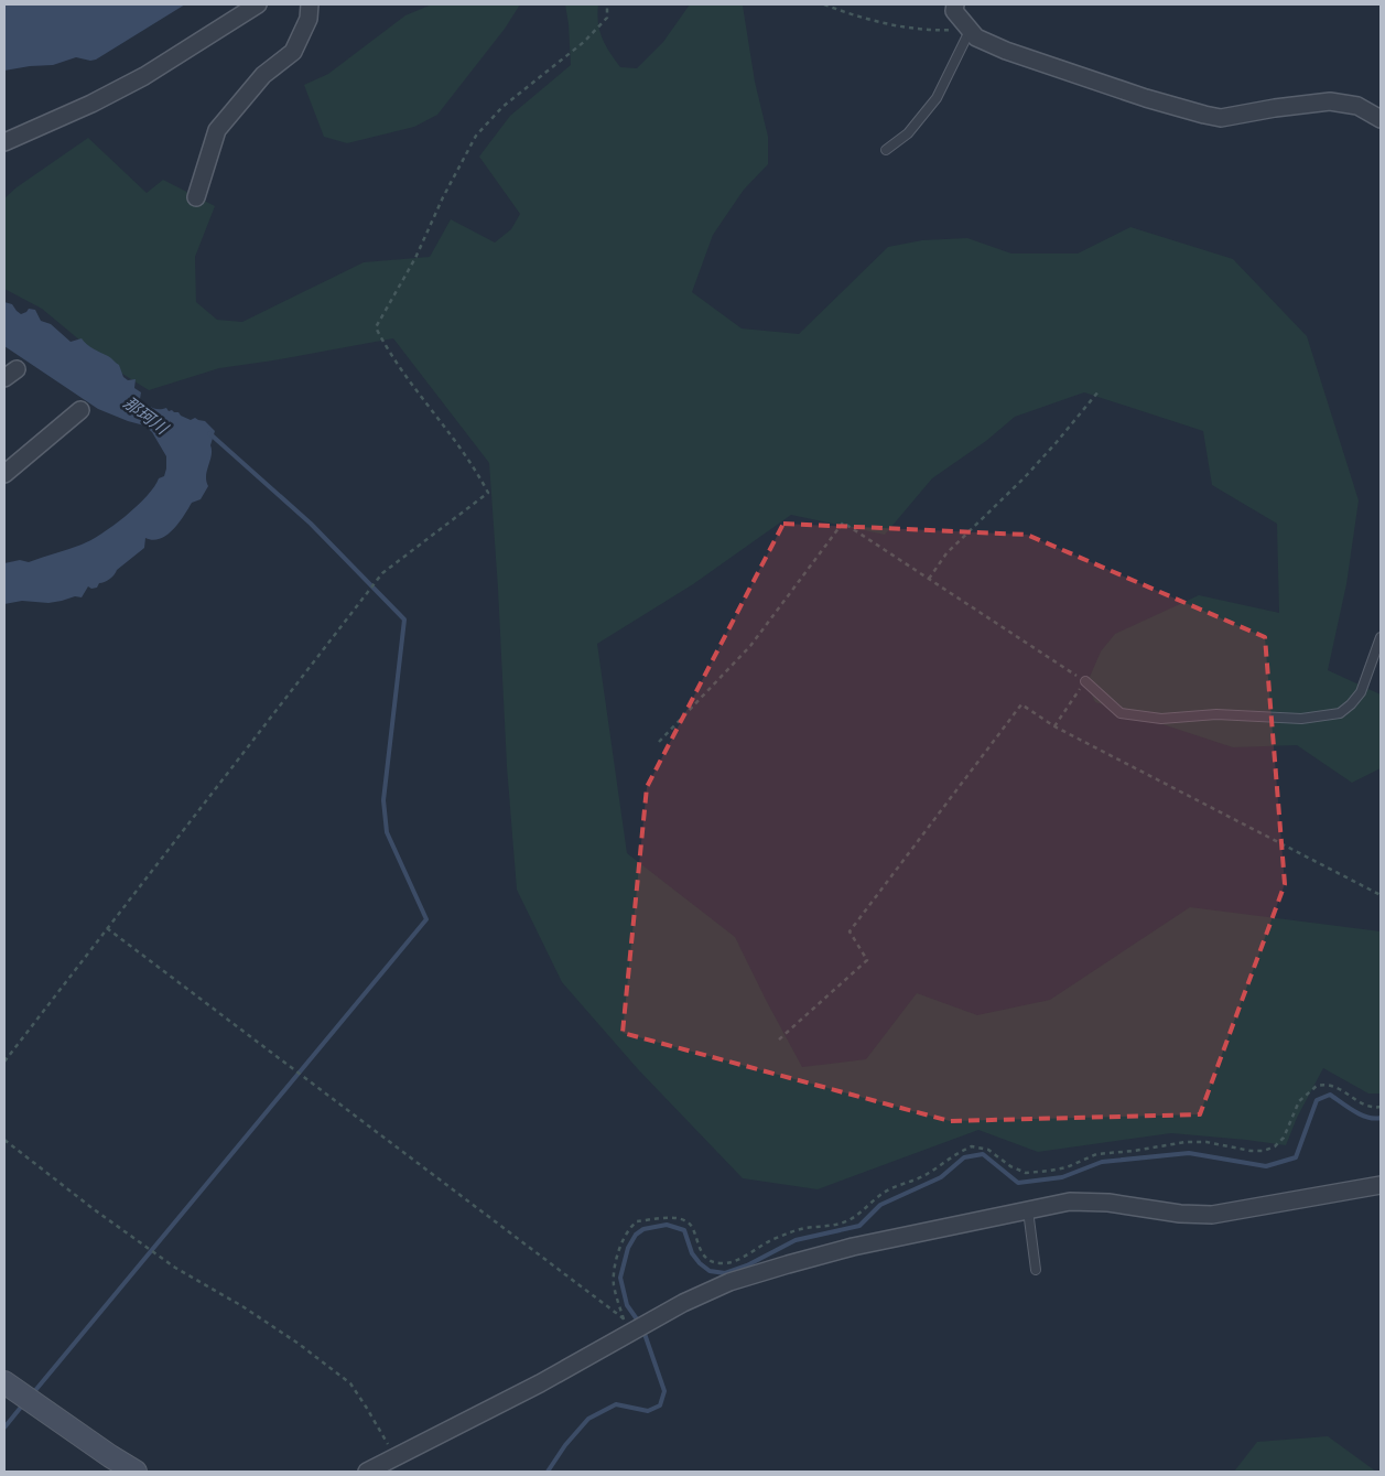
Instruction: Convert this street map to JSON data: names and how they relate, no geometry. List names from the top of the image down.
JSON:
{
  "water": ["那珂川"]
}
